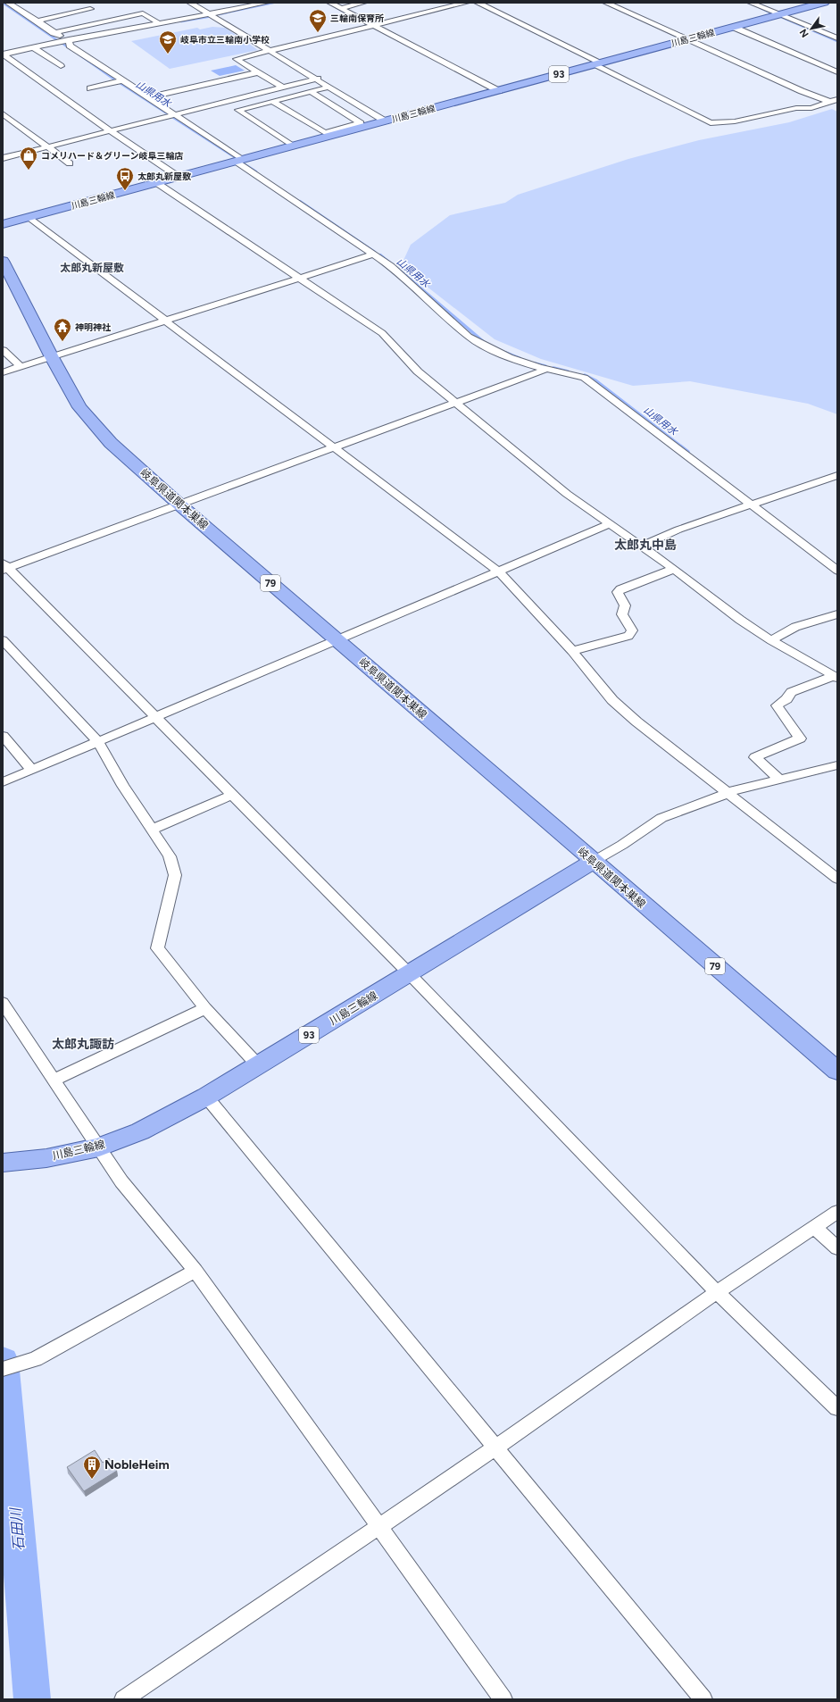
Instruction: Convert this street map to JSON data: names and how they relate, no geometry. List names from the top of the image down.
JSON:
{
  "streets": {
    "main road": [
      "川島三輪線",
      "93",
      "岐阜県道関本巣線",
      "79"
    ]
  },
  "crossings": [
    ["川島三輪線", "岐阜県道関本巣線"]
  ],
  "districts": ["太郎丸新屋敷", "太郎丸中島", "太郎丸諏訪"],
  "water": ["山県用水", "石田川"],
  "places": {
    "school or university": ["三輪南保育所", "岐阜市立三輪南小学校"],
    "shop": ["コメリハード＆グリーン岐阜三輪店"],
    "bus stop": ["太郎丸新屋敷"],
    "temple": ["神明神社"],
    "building": ["NobleHeim"]
  },
  "north": "bottom left"
}
